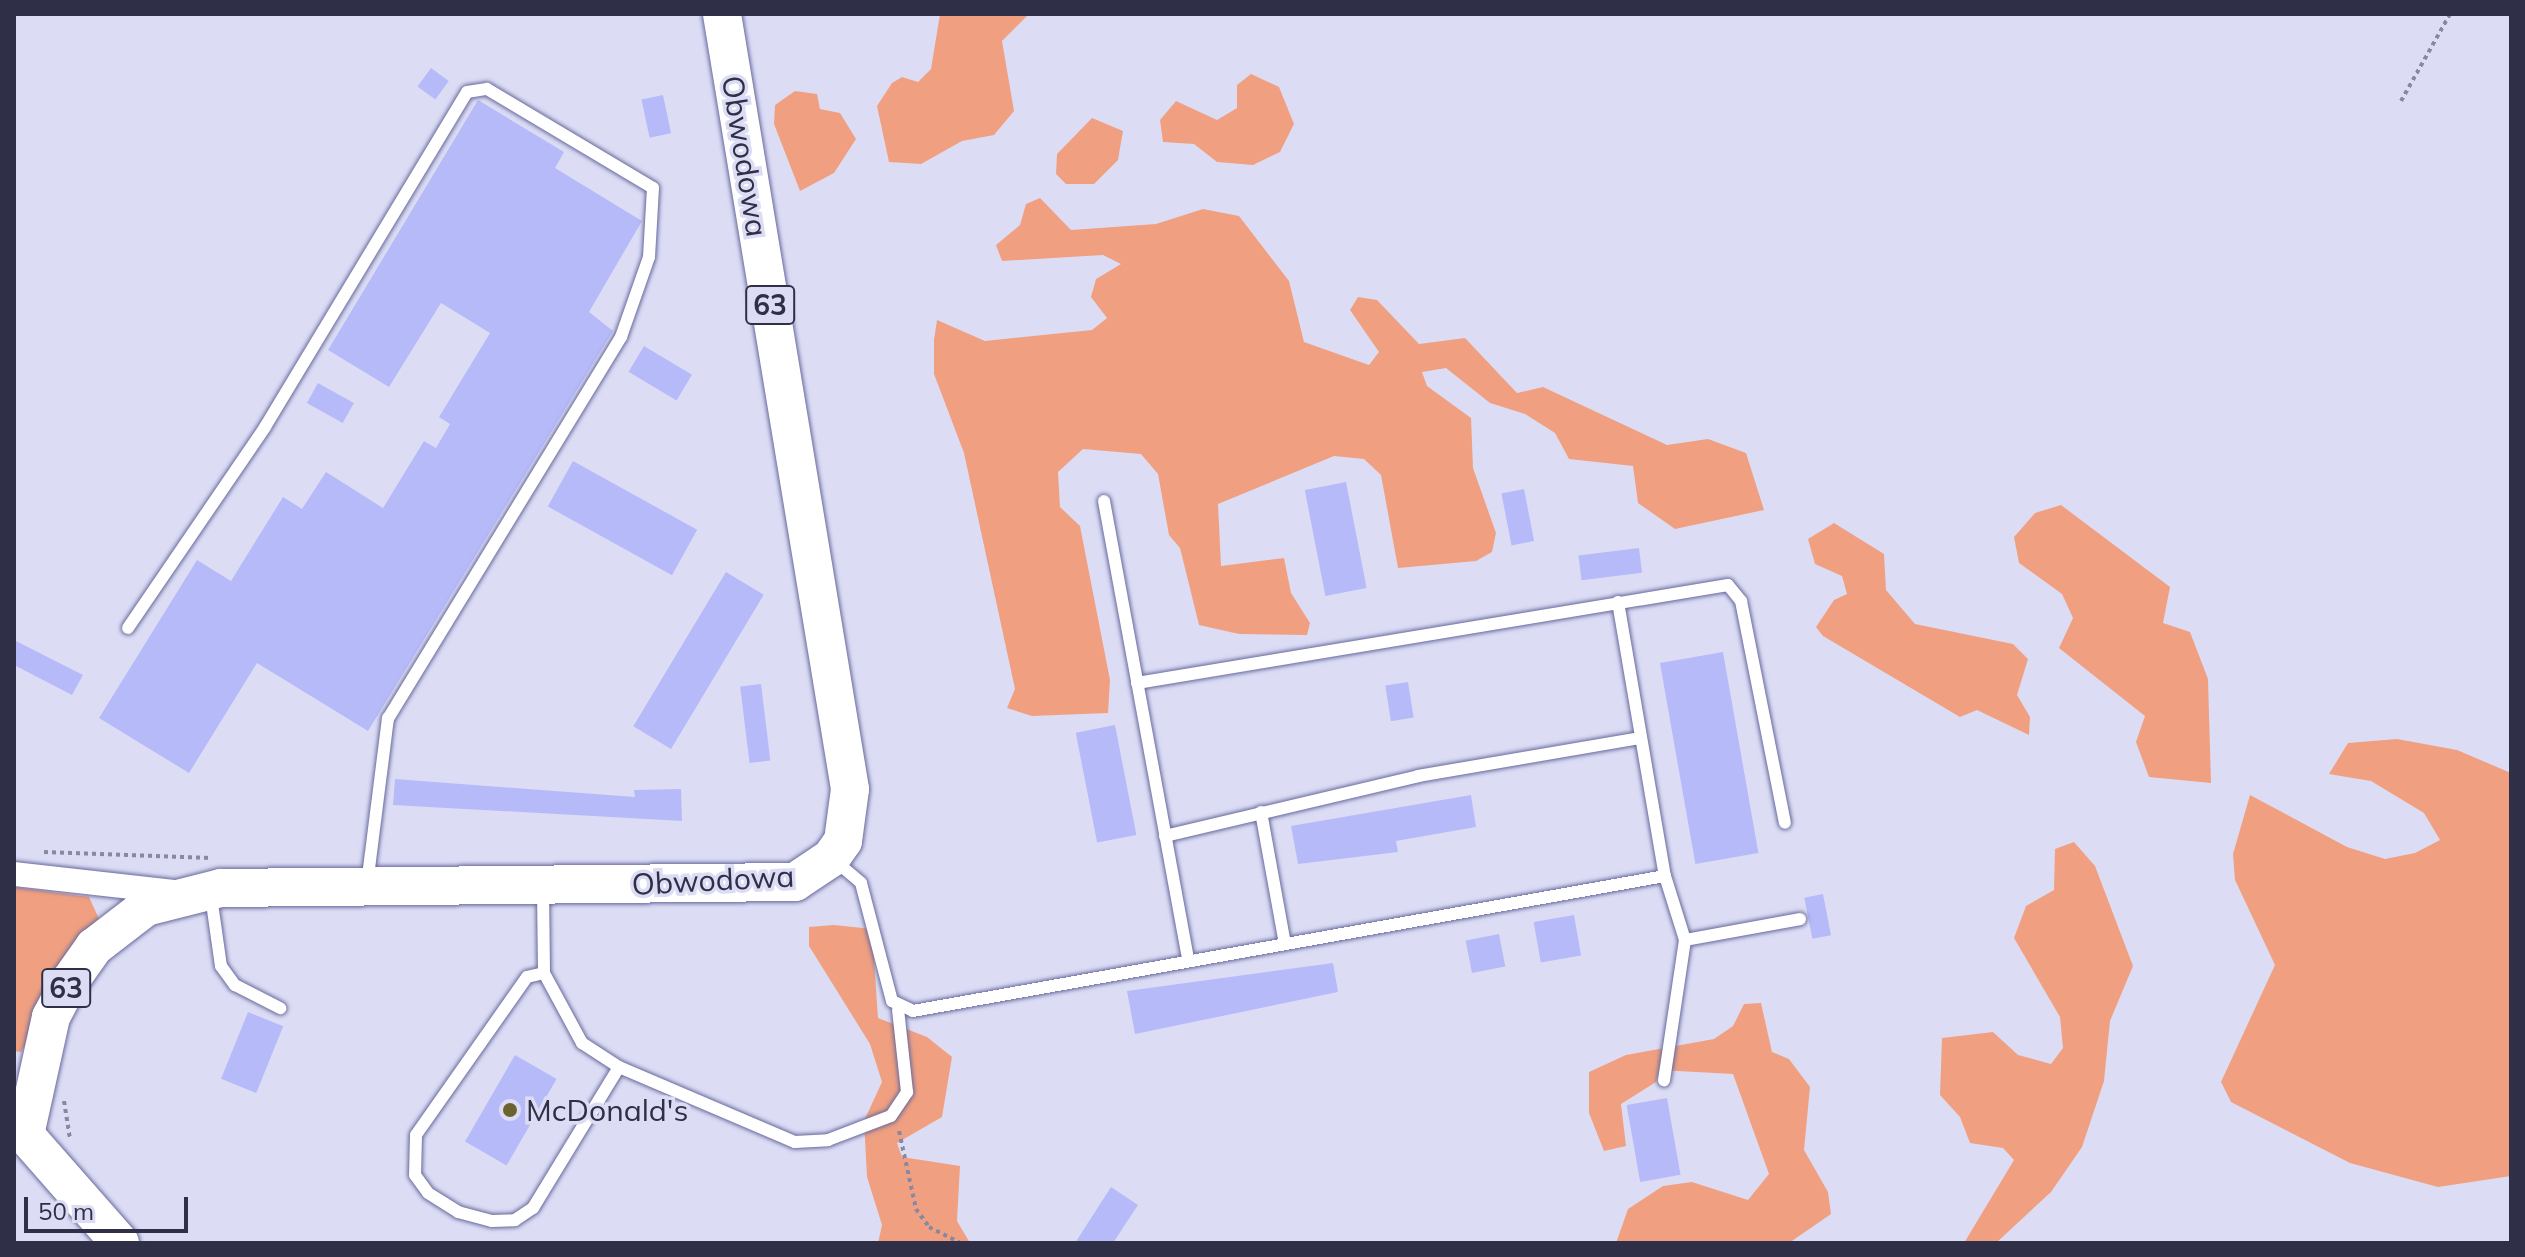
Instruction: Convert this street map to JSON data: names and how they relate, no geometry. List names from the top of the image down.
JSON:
{
  "streets": {
    "main road": ["Obwodowa", "63"]
  },
  "places": ["McDonald's"],
  "scale_bar": "50 m"
}
